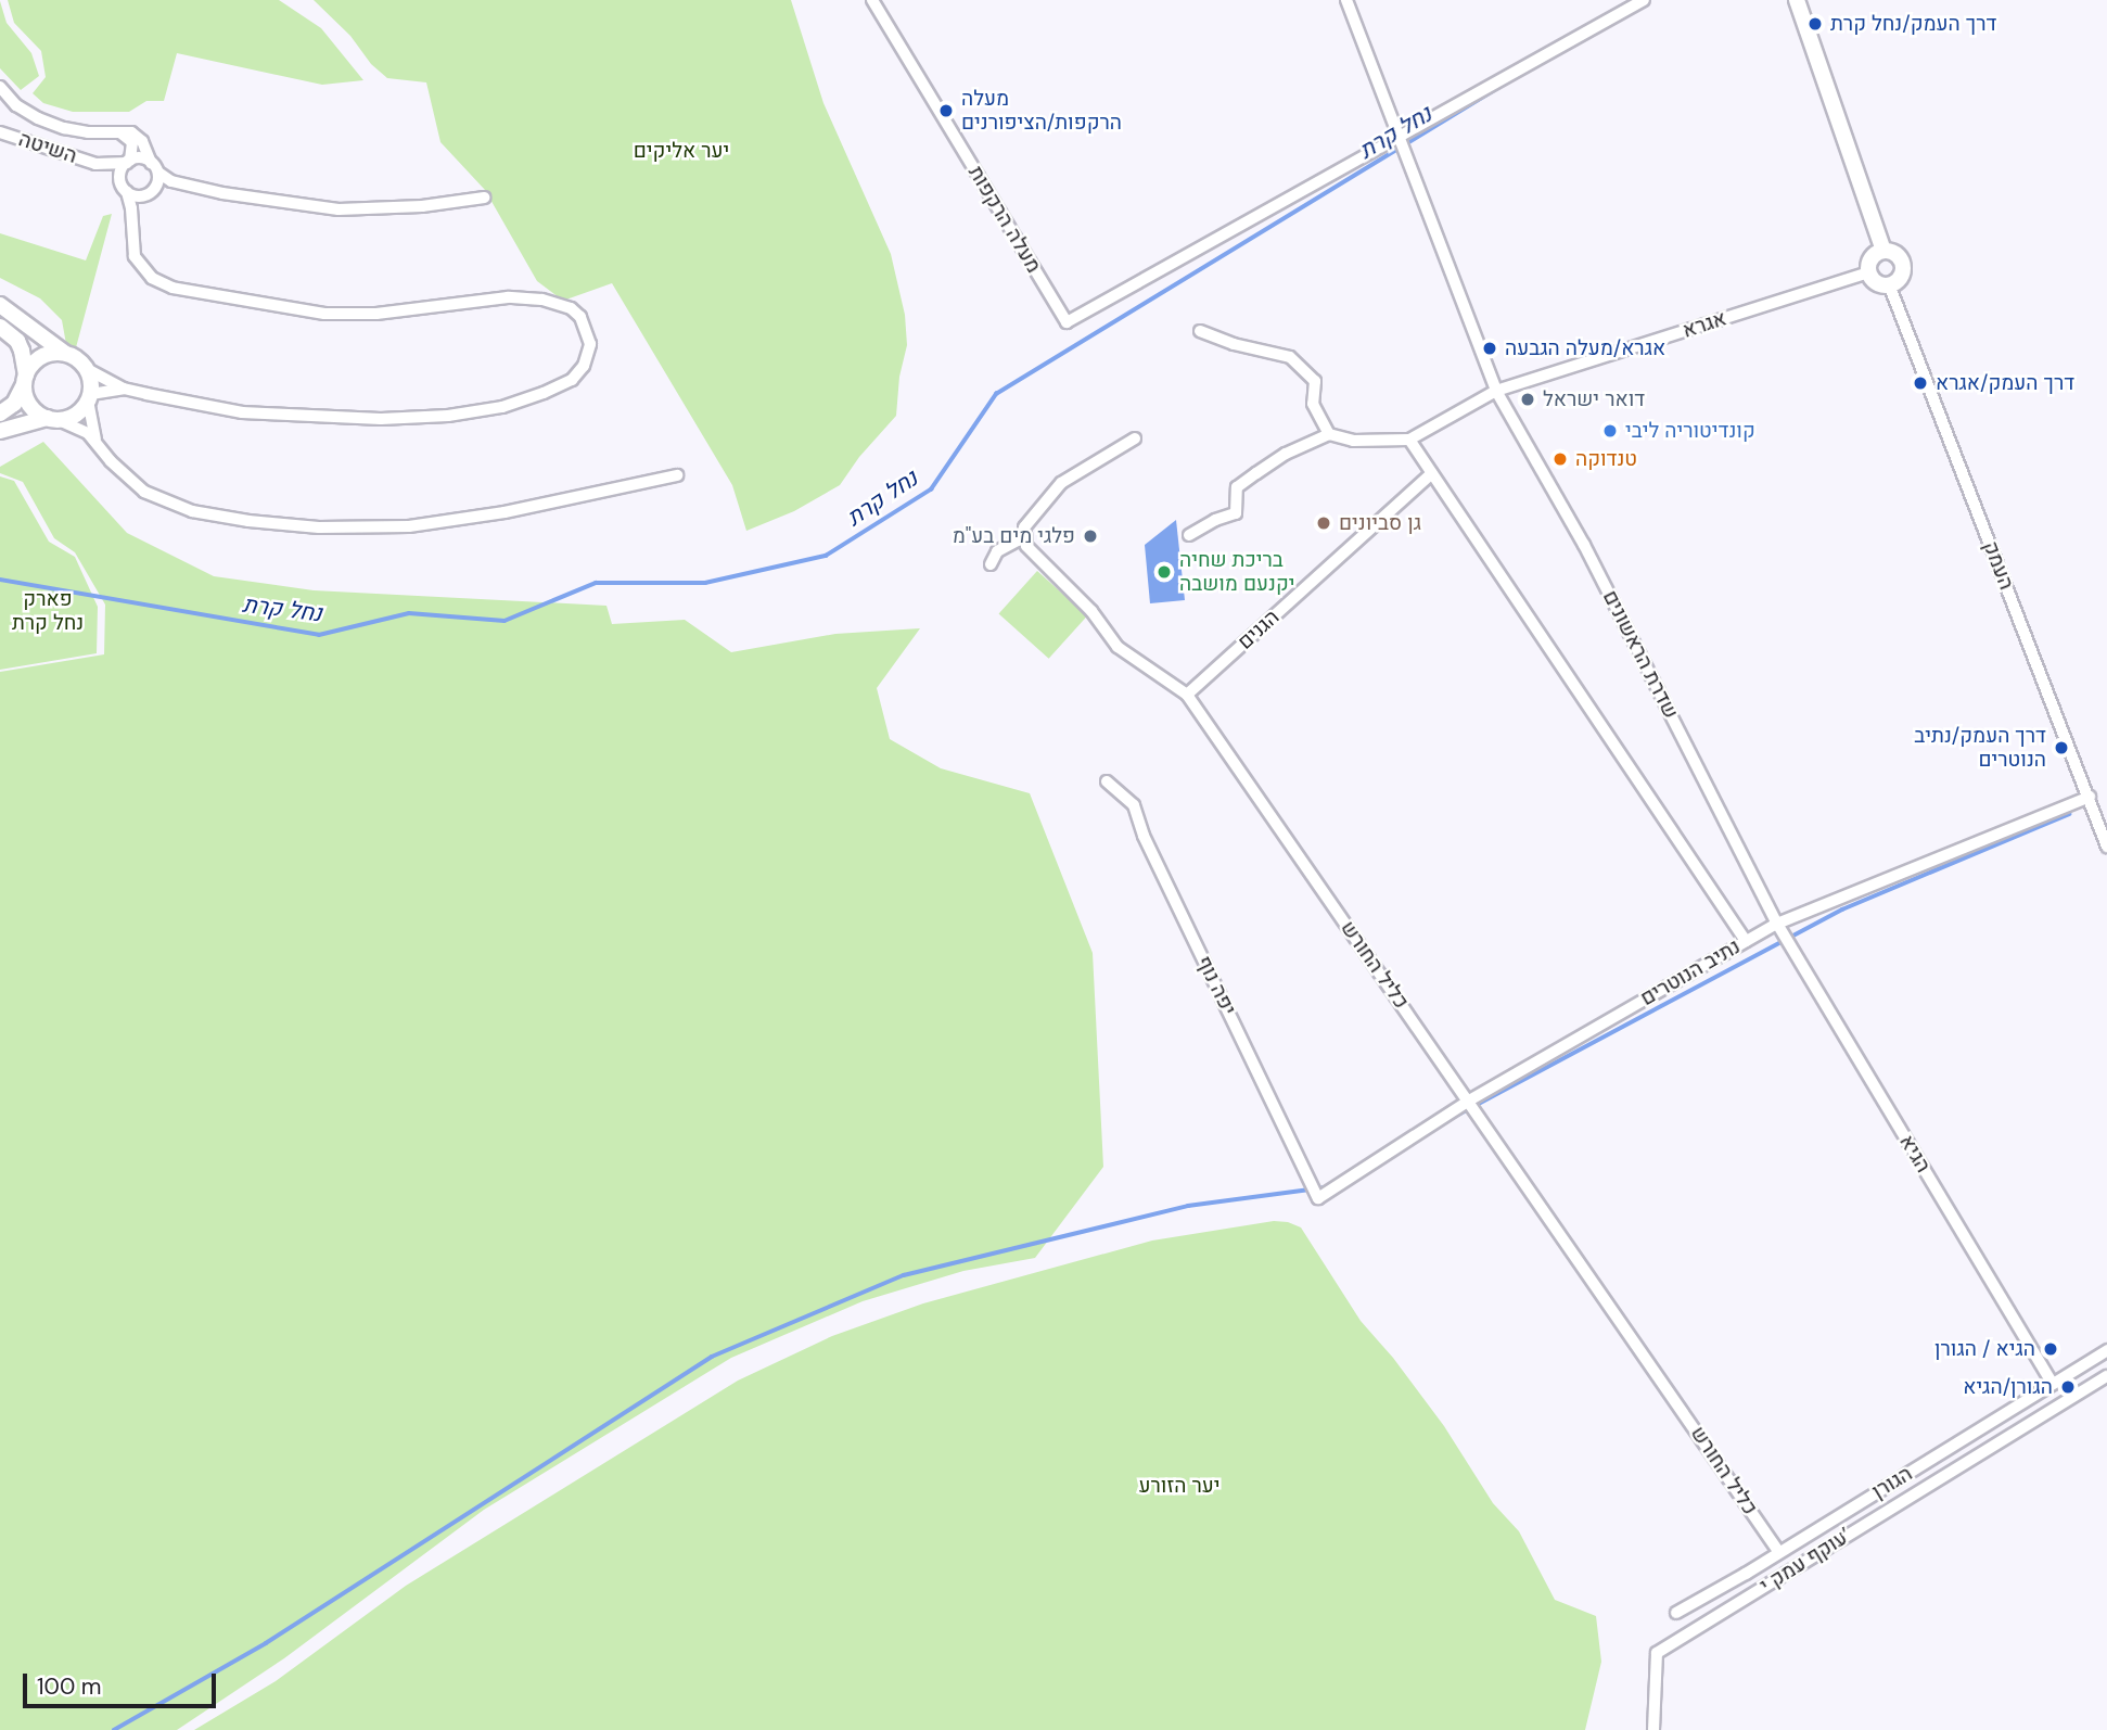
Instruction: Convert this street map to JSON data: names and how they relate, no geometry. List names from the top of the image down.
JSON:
{
  "streets": {
    "street": [
      "השיטה",
      "מעלה הרקפות",
      "אגרא",
      "העמק",
      "הגנים",
      "שדרת הראשונים",
      "כליל החורש",
      "נתיב הנוטרים",
      "יפה נוף",
      "הגיא",
      "הגורן",
      "עוקף עמק י’"
    ]
  },
  "crossings": [
    ["מעלה הרקפות", "שדרת הראשונים"],
    ["אגרא", "העמק"],
    ["אגרא", "שדרת הראשונים"],
    ["העמק", "נתיב הנוטרים"],
    ["הגנים", "כליל החורש"],
    ["שדרת הראשונים", "נתיב הנוטרים"],
    ["שדרת הראשונים", "הגיא"],
    ["כליל החורש", "נתיב הנוטרים"],
    ["כליל החורש", "הגורן"],
    ["נתיב הנוטרים", "יפה נוף"],
    ["נתיב הנוטרים", "הגיא"],
    ["הגיא", "הגורן"]
  ],
  "water": ["נחל קרת"],
  "parks": ["יער אליקים", "פארק נחל קרת", "יער הזורע"],
  "places": [
    "דרך העמק/נחל קרת",
    "מעלה הרקפות/הציפורנים",
    "אגרא/מעלה הגבעה",
    "דרך העמק/אגרא",
    "דואר ישראל",
    "קונדיטוריה ליבי",
    "טנדוקה",
    "גן סביונים",
    "פלגי מים בע\"מ",
    "בריכת שחיה יקנעם מושבה",
    "דרך העמק/נתיב הנוטרים",
    "הגיא / הגורן",
    "הגורן/הגיא"
  ],
  "scale_bar": "100 m"
}
